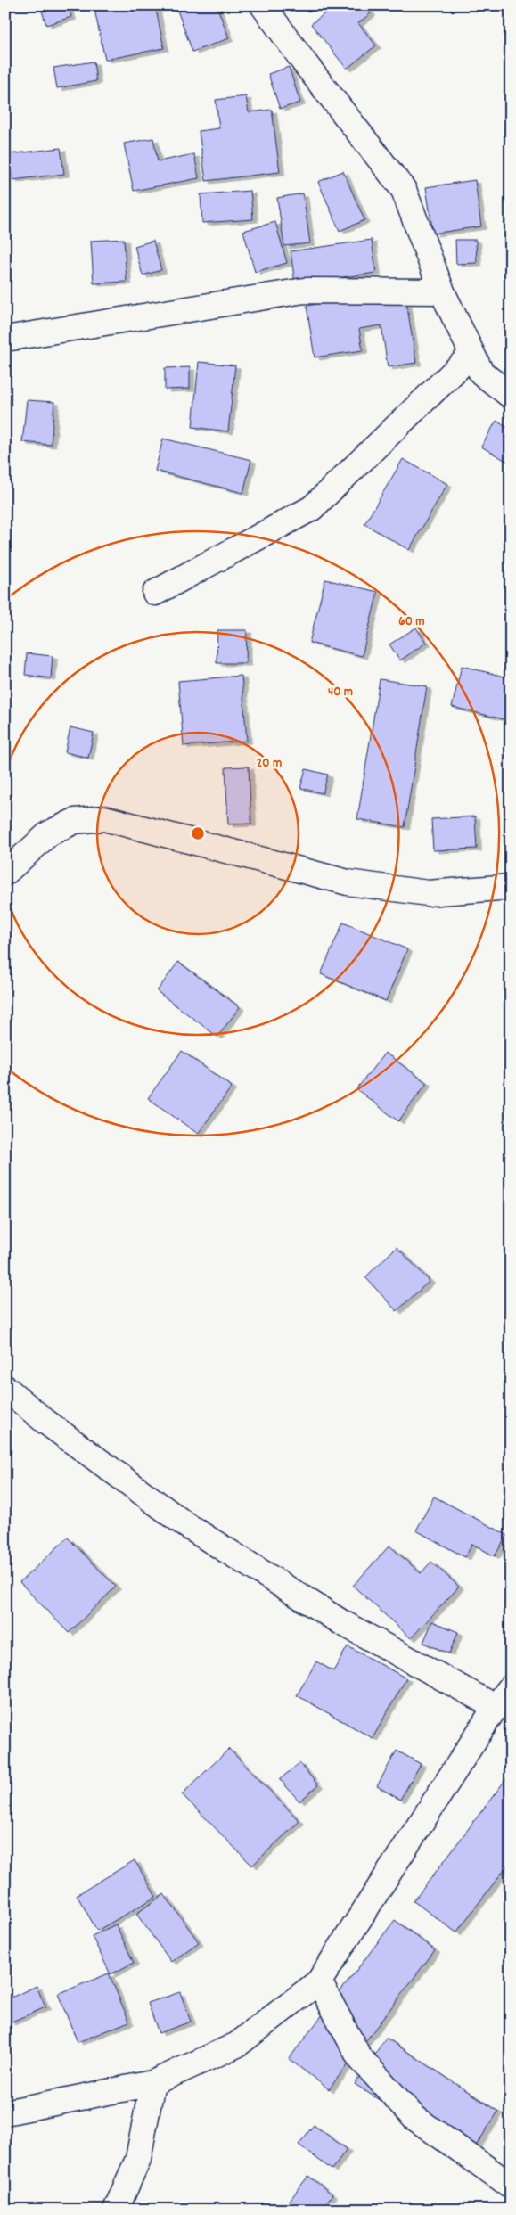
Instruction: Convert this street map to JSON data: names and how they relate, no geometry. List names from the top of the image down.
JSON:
{
  "rings": ["60 m", "40 m", "20 m"]
}
